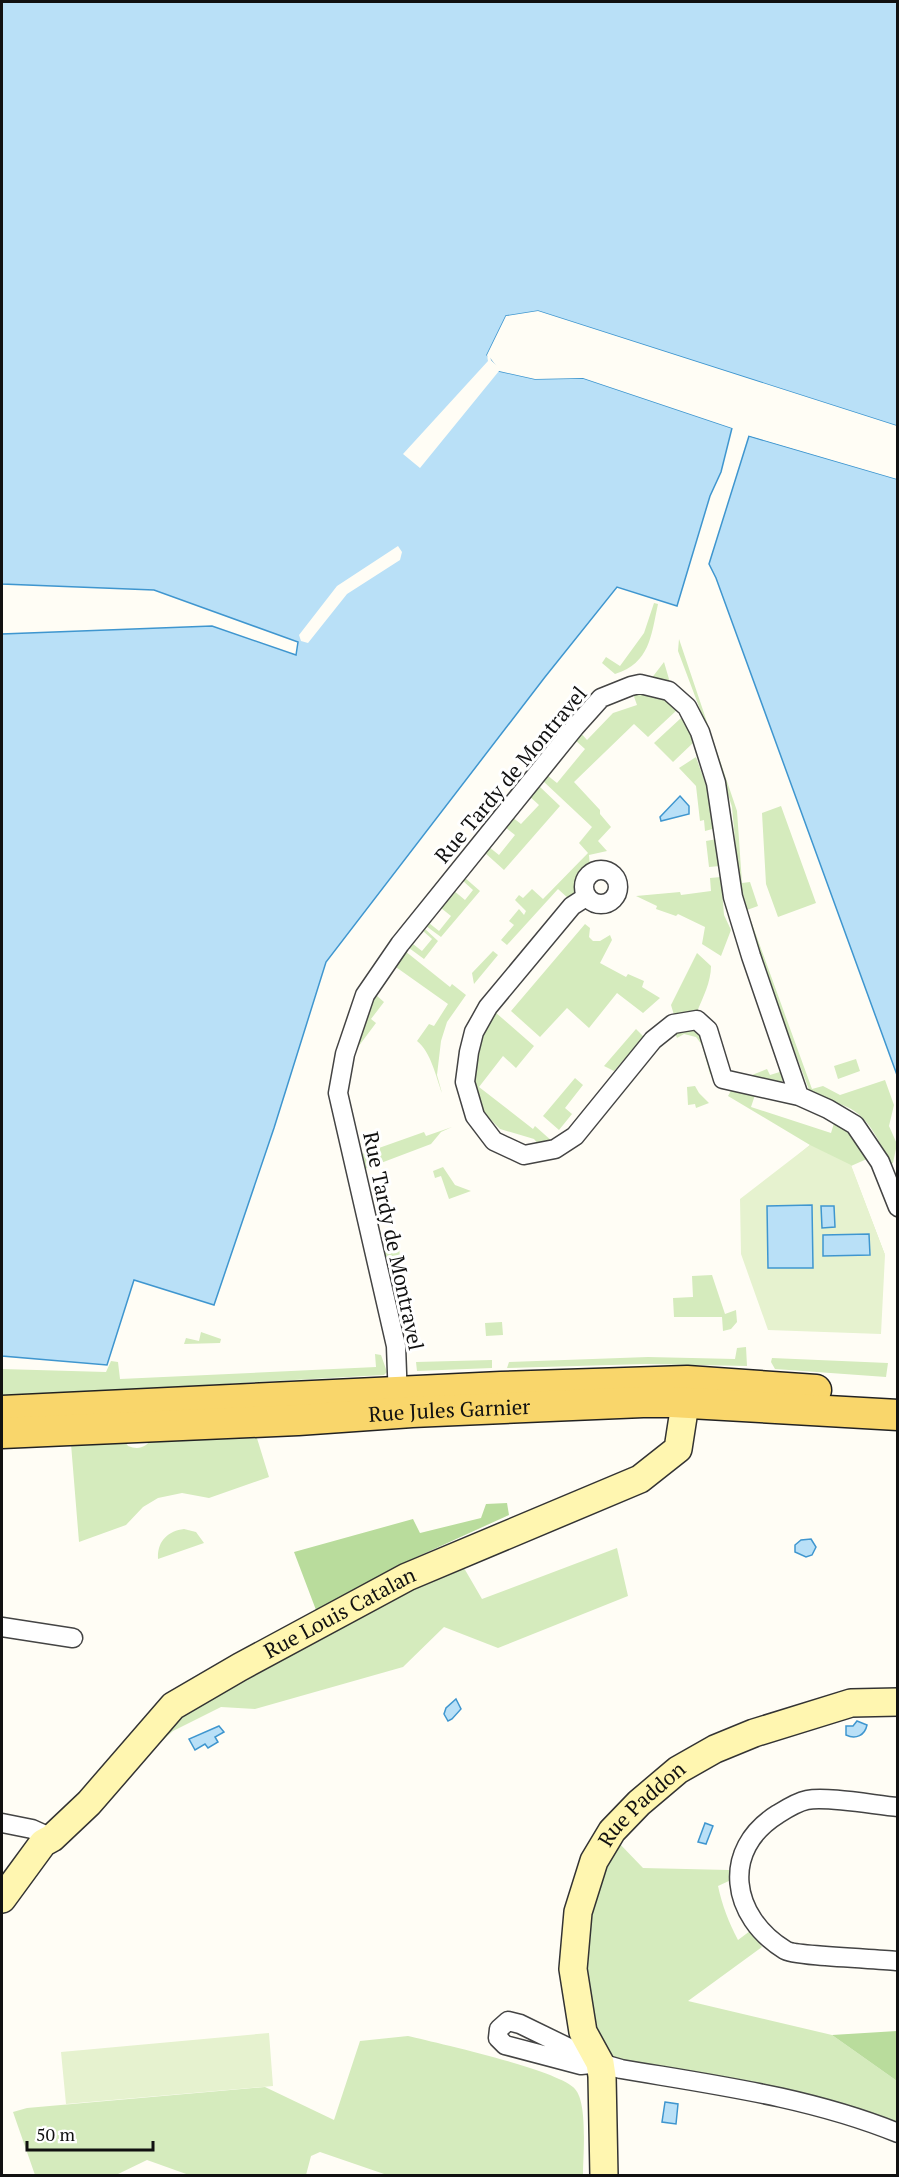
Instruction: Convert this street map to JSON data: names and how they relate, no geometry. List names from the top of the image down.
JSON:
{
  "streets": {
    "main road": ["Rue Jules Garnier"],
    "street": ["Rue Tardy de Montravel", "Rue Louis Catalan", "Rue Paddon"]
  },
  "crossings": [
    ["Rue Tardy de Montravel", "Rue Jules Garnier"],
    ["Rue Jules Garnier", "Rue Louis Catalan"]
  ],
  "scale_bar": "50 m"
}
